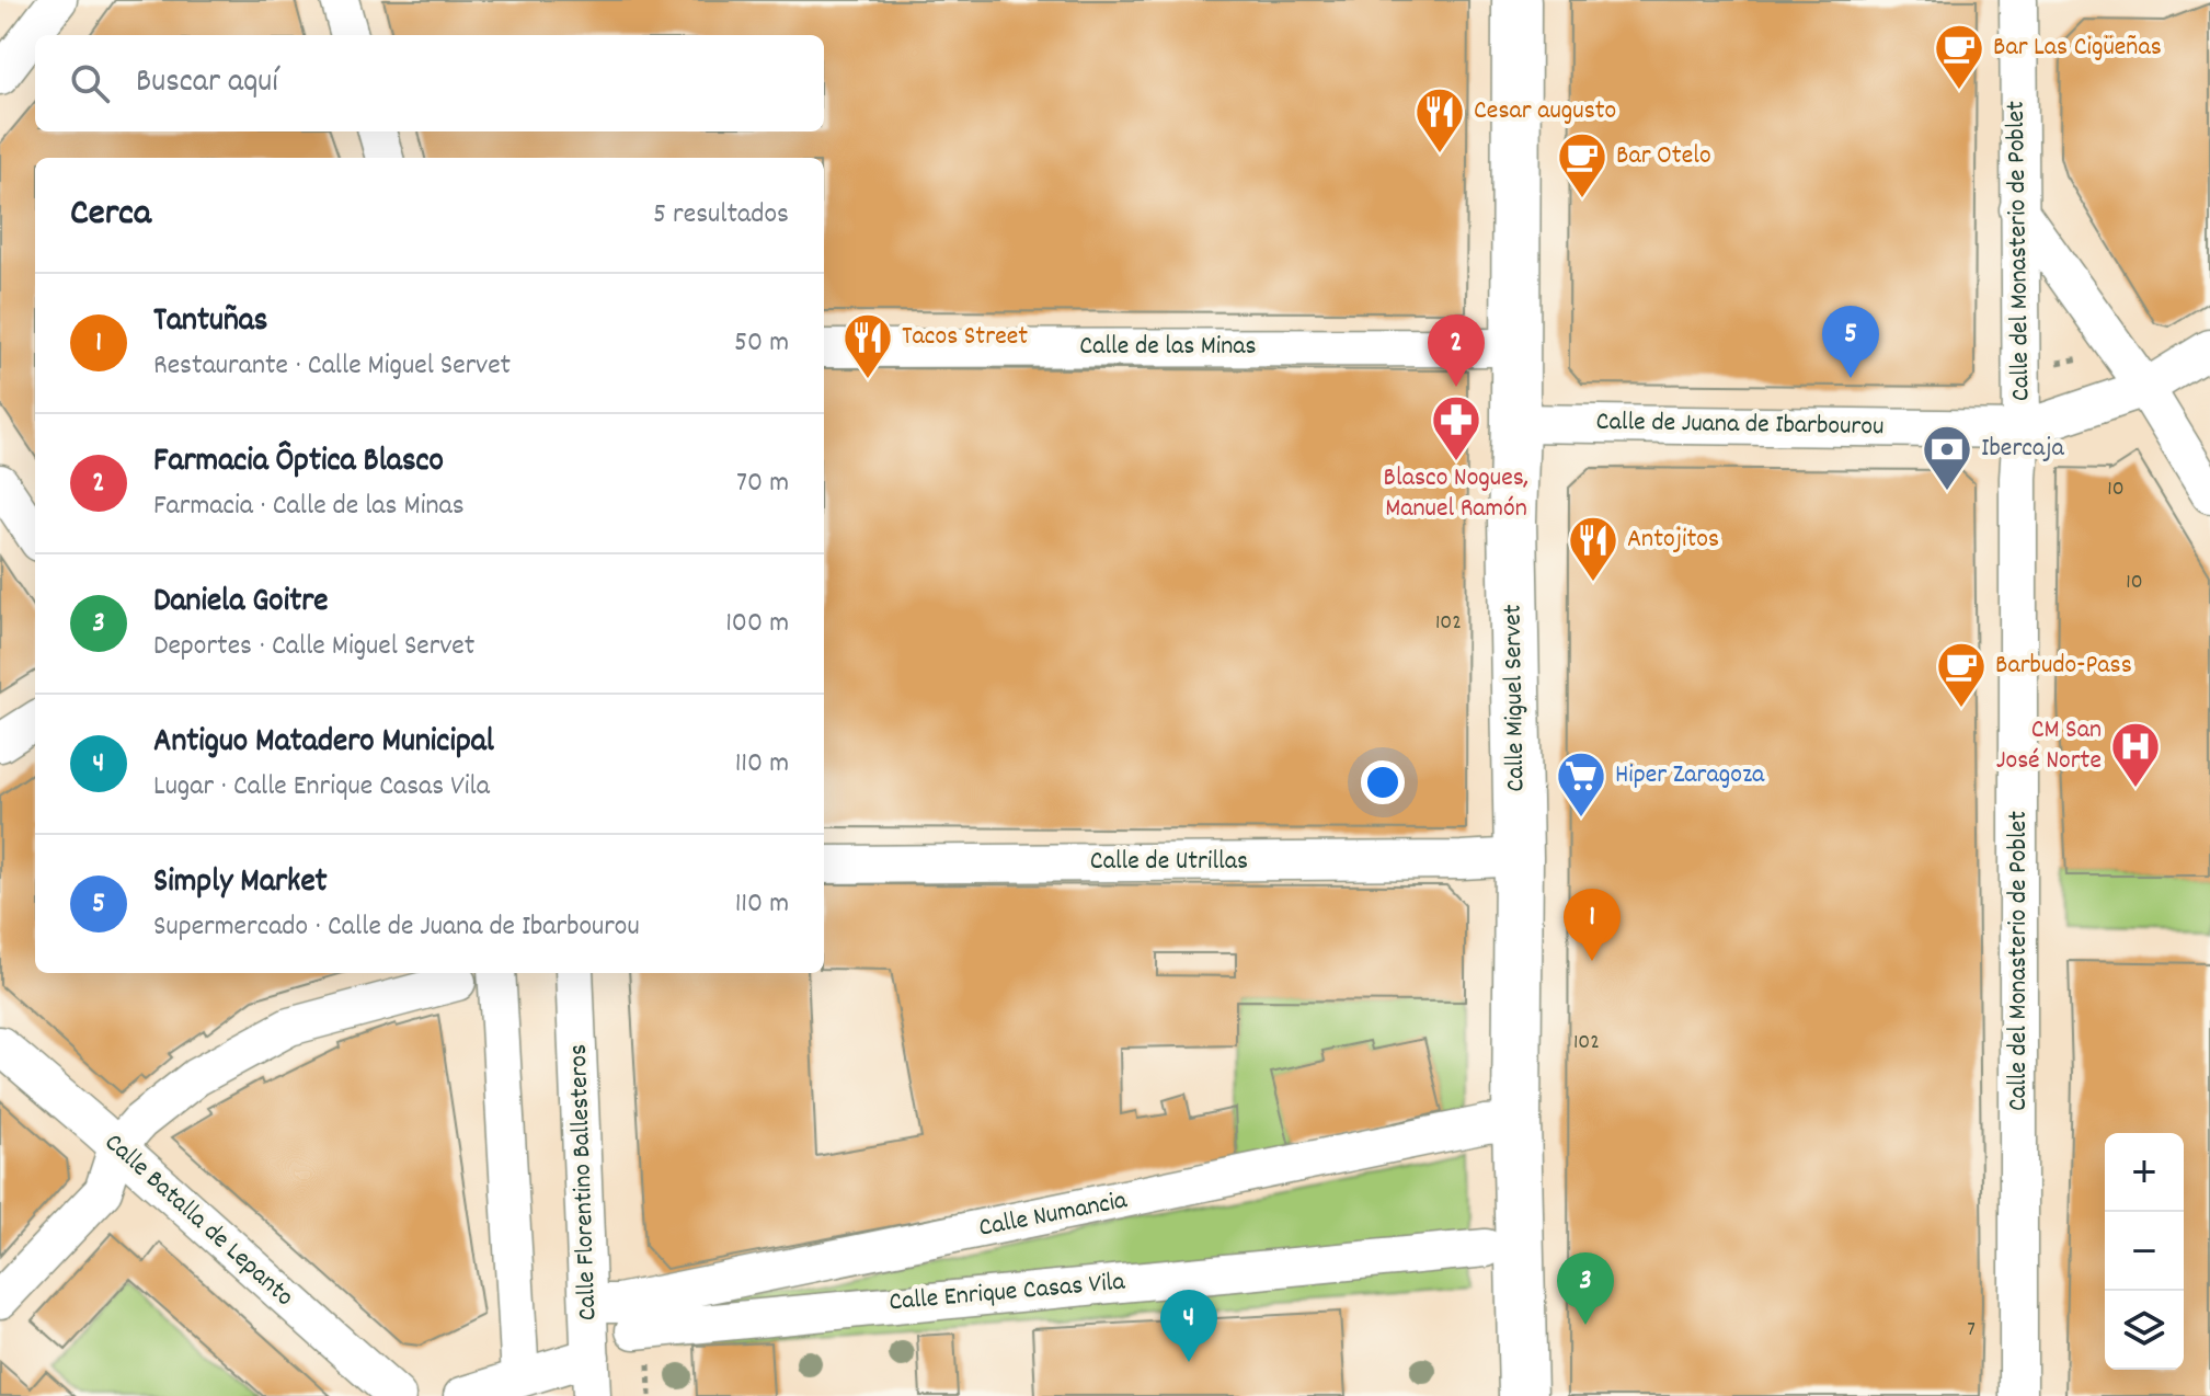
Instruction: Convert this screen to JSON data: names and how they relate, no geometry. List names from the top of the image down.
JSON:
{
  "streets": {
    "main road": ["Calle Miguel Servet"],
    "street": [
      "Calle del Monasterio de Poblet",
      "Calle de las Minas",
      "Calle de Juana de Ibarbourou",
      "Calle de Utrillas",
      "Calle Florentino Ballesteros",
      "Calle Numancia",
      "Calle Batalla de Lepanto",
      "Calle Enrique Casas Vila"
    ]
  },
  "crossings": [
    ["Calle del Monasterio de Poblet", "Calle de Juana de Ibarbourou"],
    ["Calle de las Minas", "Calle Miguel Servet"],
    ["Calle de Juana de Ibarbourou", "Calle Miguel Servet"],
    ["Calle Miguel Servet", "Calle de Utrillas"],
    ["Calle Miguel Servet", "Calle Numancia"],
    ["Calle Florentino Ballesteros", "Calle Numancia"]
  ],
  "places": {
    "cafe": ["Bar Las Cigüeñas", "Bar Otelo", "Barbudo-Pass"],
    "restaurant": ["Cesar augusto", "Tacos Street", "Antojitos"],
    "pharmacy": ["Blasco Nogues, Manuel Ramón"],
    "bank": ["Ibercaja"],
    "hospital": ["CM San José Norte"],
    "supermarket": ["Hiper Zaragoza"]
  },
  "house_numbers": [
    "10",
    "10",
    "102",
    "102",
    "7"
  ],
  "page": {
    "search": "Buscar aquí",
    "heading": ["Cerca", "5 resultados"],
    "list": [
      {
        "mark": "1",
        "name": "Tantuñas",
        "note": "Restaurante · Calle Miguel Servet",
        "value": "50 m"
      },
      {
        "mark": "2",
        "name": "Farmacia Ôptica Blasco",
        "note": "Farmacia · Calle de las Minas",
        "value": "70 m"
      },
      {
        "mark": "3",
        "name": "Daniela Goitre",
        "note": "Deportes · Calle Miguel Servet",
        "value": "100 m"
      },
      {
        "mark": "4",
        "name": "Antiguo Matadero Municipal",
        "note": "Lugar · Calle Enrique Casas Vila",
        "value": "110 m"
      },
      {
        "mark": "5",
        "name": "Simply Market",
        "note": "Supermercado · Calle de Juana de Ibarbourou",
        "value": "110 m"
      }
    ],
    "pins": [
      "5",
      "2",
      "1",
      "3",
      "4"
    ],
    "map_buttons": ["+", "−"]
  }
}
